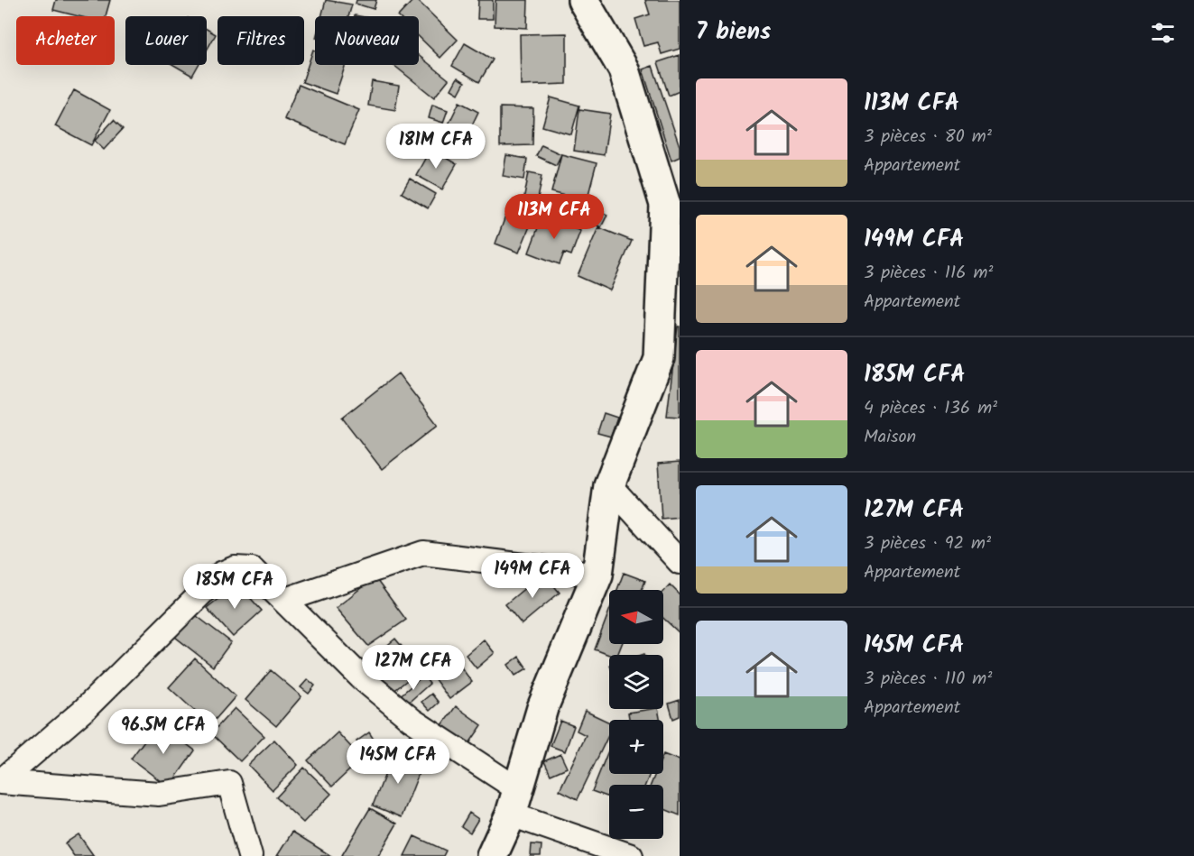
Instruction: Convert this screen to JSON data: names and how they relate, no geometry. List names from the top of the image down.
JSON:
{
  "north": "left",
  "page": {
    "heading": "7 biens",
    "chip": [
      "Acheter",
      "Louer",
      "Filtres",
      "Nouveau"
    ],
    "list": [
      {
        "name": "113M CFA",
        "note": "3 pièces · 80 m² · Appartement"
      },
      {
        "name": "149M CFA",
        "note": "3 pièces · 116 m² · Appartement"
      },
      {
        "name": "185M CFA",
        "note": "4 pièces · 136 m² · Maison"
      },
      {
        "name": "127M CFA",
        "note": "3 pièces · 92 m² · Appartement"
      },
      {
        "name": "145M CFA",
        "note": "3 pièces · 110 m² · Appartement"
      }
    ],
    "price": [
      "181M CFA",
      "113M CFA",
      "149M CFA",
      "185M CFA",
      "127M CFA",
      "96.5M CFA",
      "145M CFA"
    ],
    "map_buttons": ["+", "−"]
  }
}
